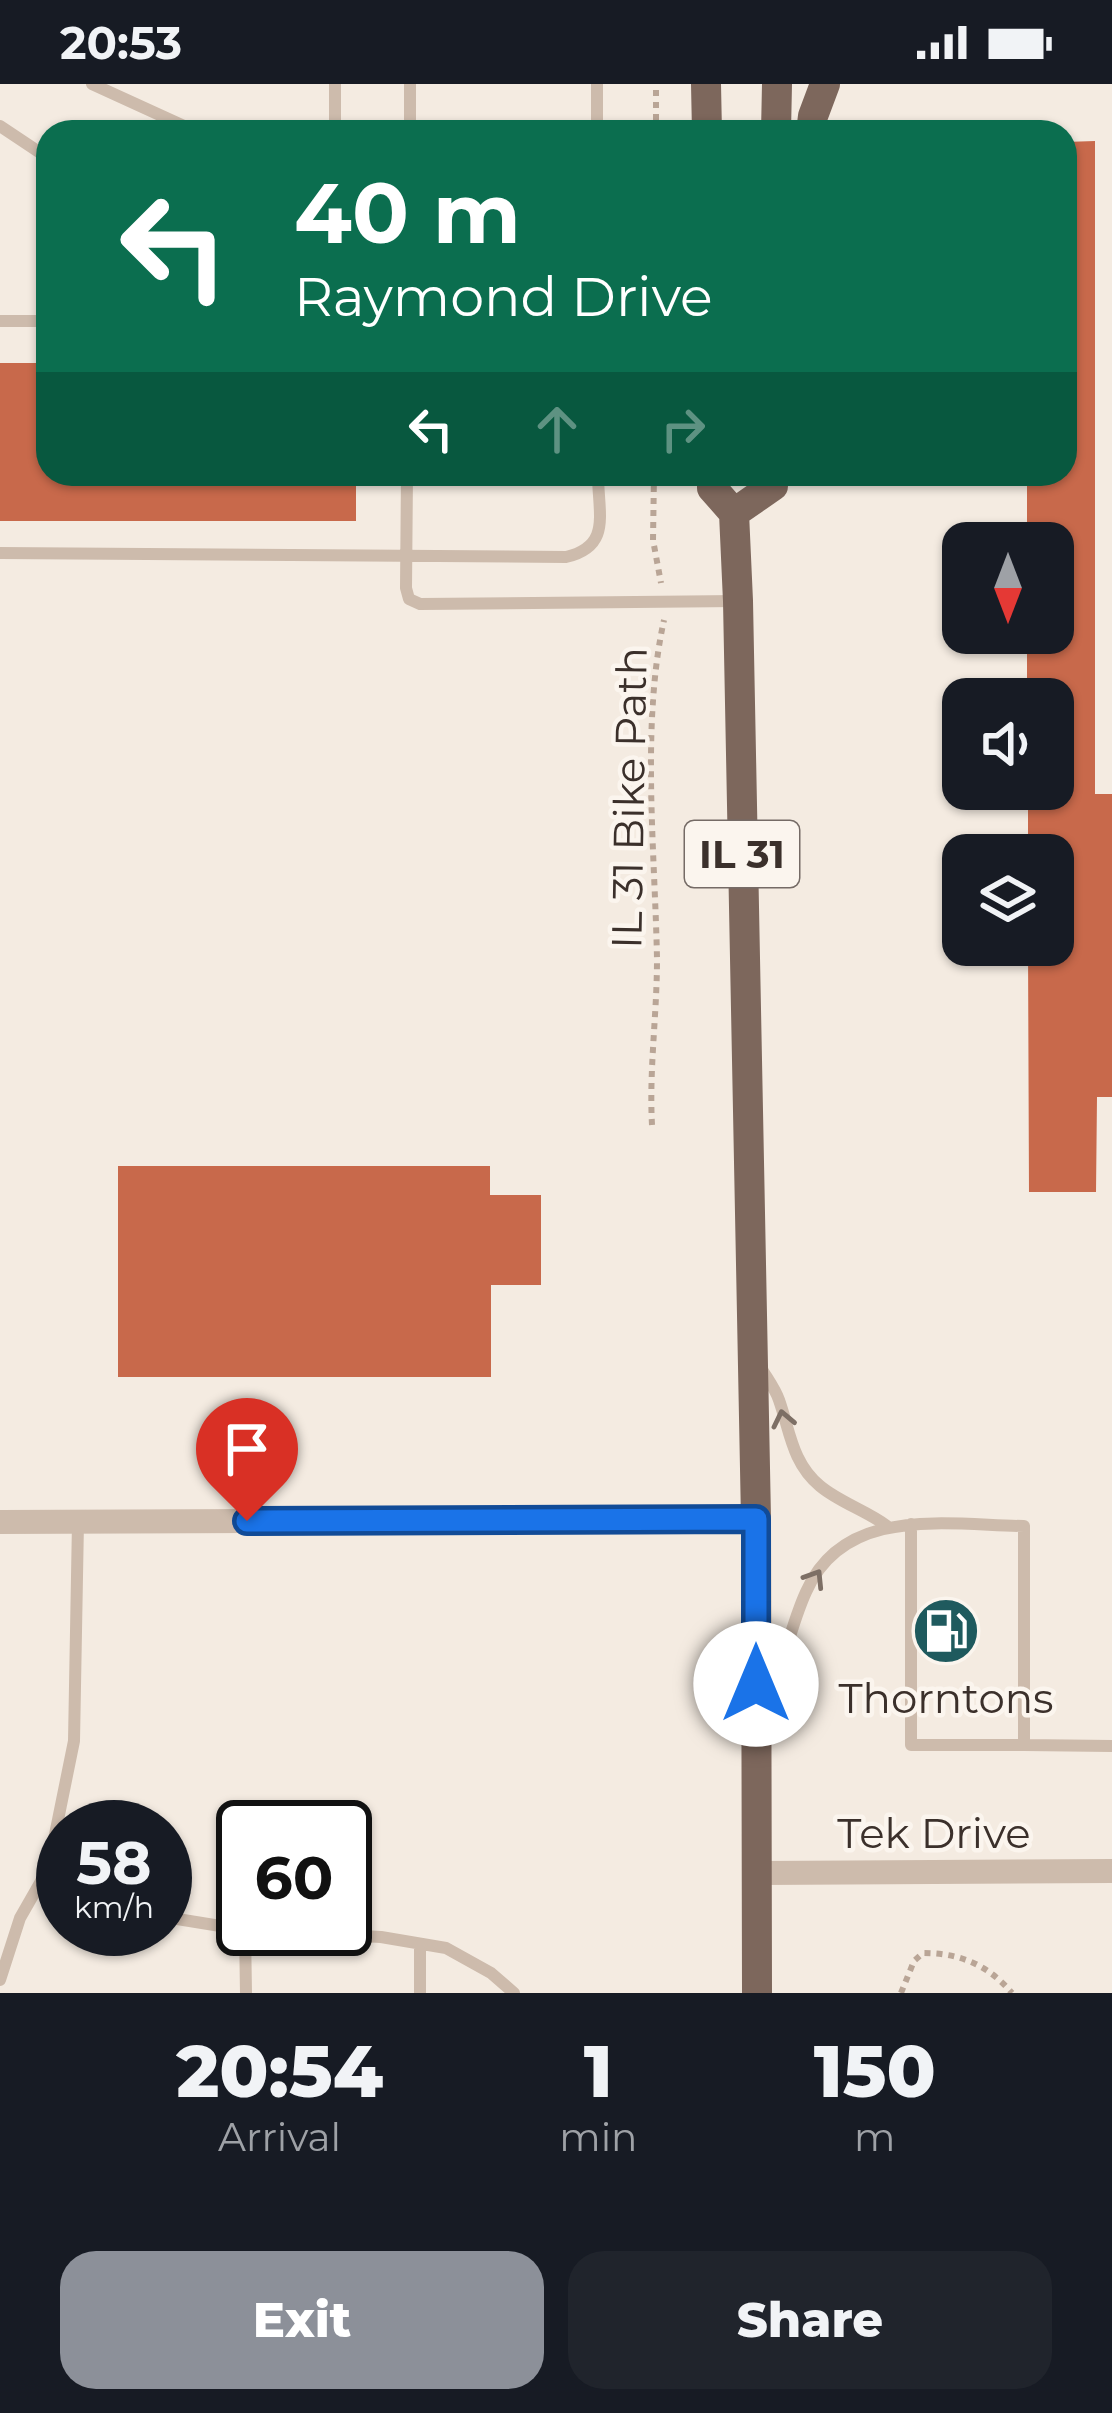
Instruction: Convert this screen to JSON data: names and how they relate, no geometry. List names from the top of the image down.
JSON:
{
  "streets": {
    "main road": ["IL 31"],
    "street": ["Tek Drive"],
    "path": ["IL 31 Bike Path"]
  },
  "crossings": [
    ["IL 31", "Tek Drive"]
  ],
  "places": {
    "fuel station": ["Thorntons"]
  },
  "north": "bottom",
  "page": {
    "status": "20:53",
    "turn": ["40 m", "Raymond Drive"],
    "speed": "58 km/h",
    "limit": "60",
    "eta": [
      "20:54",
      "Arrival",
      "1",
      "min",
      "150",
      "m"
    ],
    "buttons": ["Exit", "Share"]
  }
}
